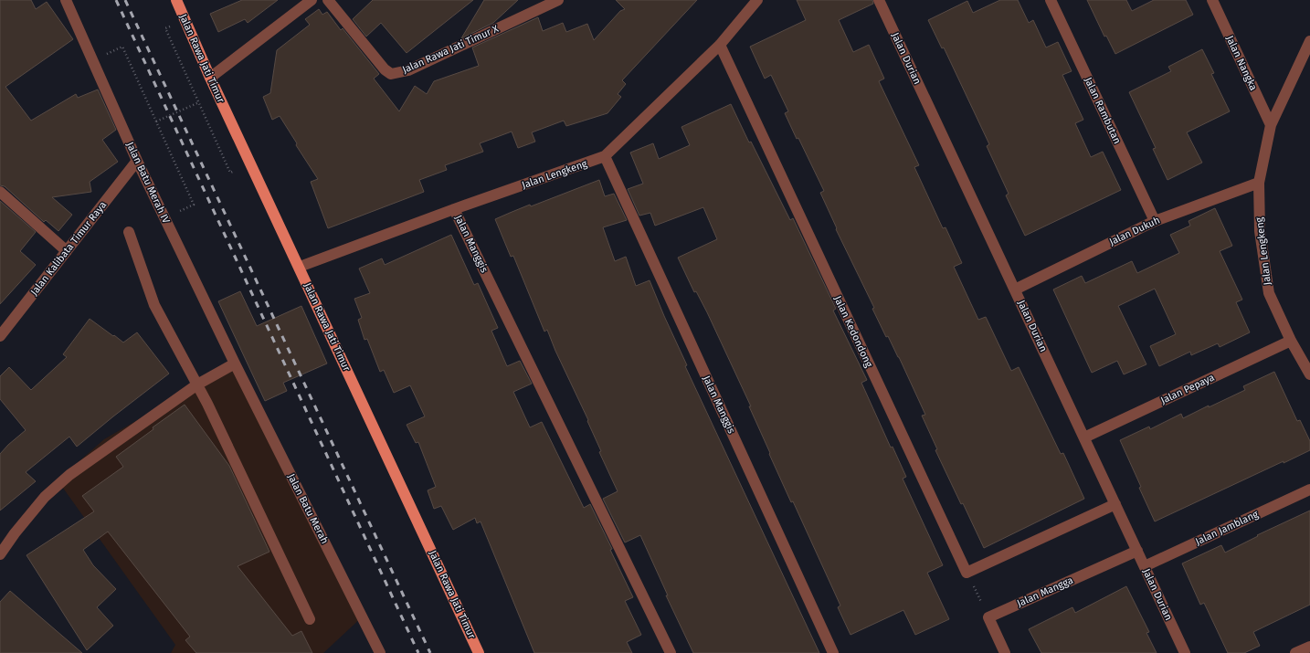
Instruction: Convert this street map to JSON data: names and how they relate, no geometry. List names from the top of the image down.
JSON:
{
  "streets": {
    "main road": ["Jalan Rawa Jati Timur"],
    "street": [
      "Jalan Rawa Jati Timur X",
      "Jalan Durian",
      "Jalan Nangka",
      "Jalan Rambutan",
      "Jalan Lengkeng",
      "Jalan Batu Merah IV",
      "Jalan Dukuh",
      "Jalan Manggis",
      "Jalan Kalibata Timur Raya",
      "Jalan Kedondong",
      "Jalan Pepaya",
      "Jalan Batu Merah",
      "Jalan Jamblang",
      "Jalan Mangga"
    ]
  },
  "crossings": [
    ["Jalan Rawa Jati Timur", "Jalan Lengkeng"],
    ["Jalan Durian", "Jalan Dukuh"],
    ["Jalan Durian", "Jalan Pepaya"],
    ["Jalan Durian", "Jalan Jamblang"],
    ["Jalan Durian", "Jalan Mangga"],
    ["Jalan Nangka", "Jalan Lengkeng"],
    ["Jalan Rambutan", "Jalan Dukuh"],
    ["Jalan Lengkeng", "Jalan Dukuh"],
    ["Jalan Lengkeng", "Jalan Manggis"],
    ["Jalan Lengkeng", "Jalan Kedondong"],
    ["Jalan Lengkeng", "Jalan Pepaya"],
    ["Jalan Batu Merah IV", "Jalan Kalibata Timur Raya"],
    ["Jalan Batu Merah IV", "Jalan Batu Merah"]
  ]
}
